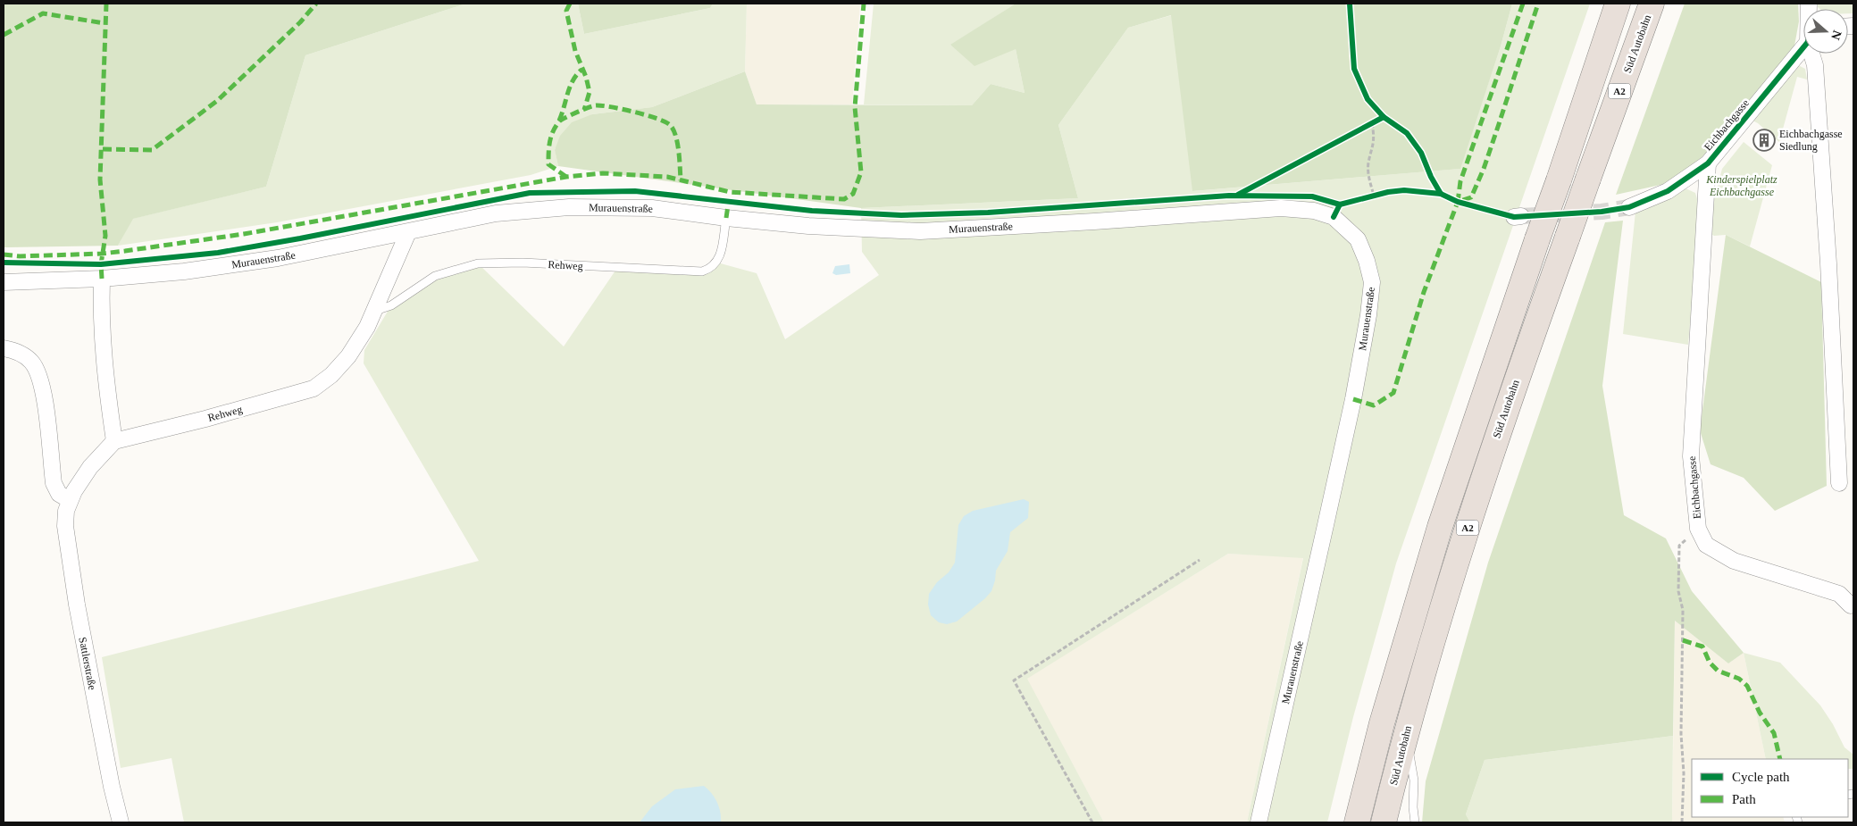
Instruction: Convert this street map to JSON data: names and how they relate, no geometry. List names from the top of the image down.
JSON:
{
  "streets": {
    "highway": ["Süd Autobahn", "A2"],
    "street": [
      "Eichbachgasse",
      "Murauenstraße",
      "Rehweg",
      "Sattlerstraße"
    ]
  },
  "crossings": [
    ["Murauenstraße", "Rehweg"]
  ],
  "parks": ["Kinderspielplatz Eichbachgasse"],
  "places": {
    "building": ["Eichbachgasse Siedlung"]
  },
  "legend": ["Cycle path", "Path"],
  "north": "right"
}
